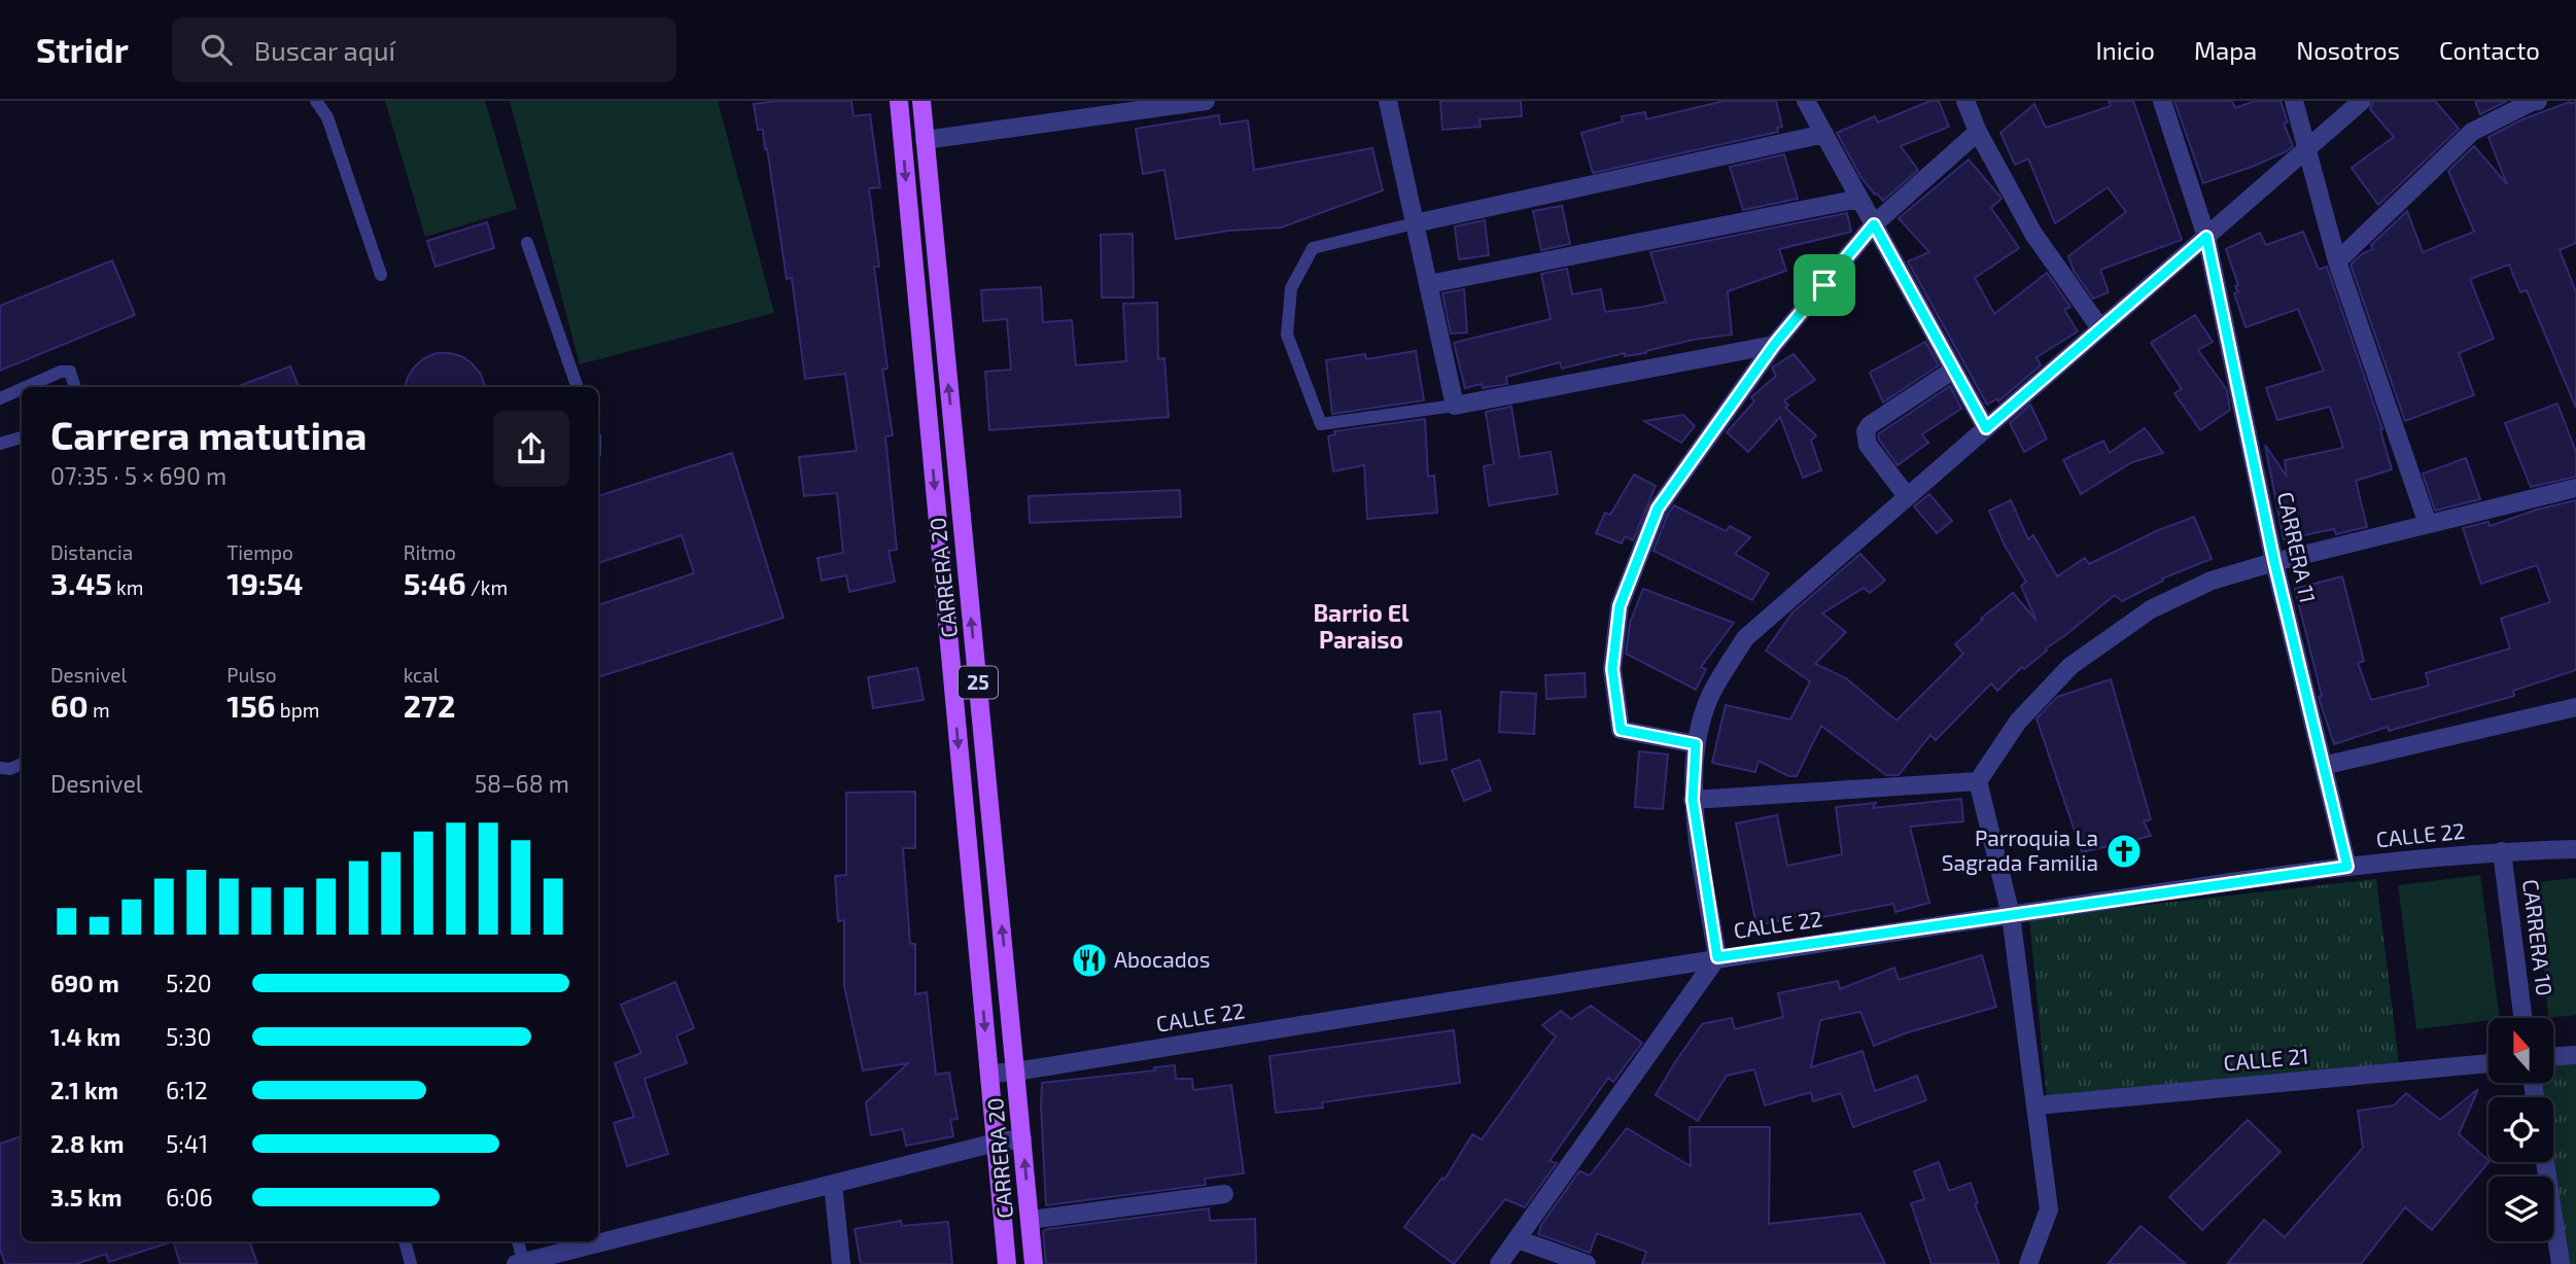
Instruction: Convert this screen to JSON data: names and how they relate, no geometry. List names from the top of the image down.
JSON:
{
  "streets": {
    "main road": ["CARRERA 20", "25"],
    "street": [
      "CARRERA 11",
      "CALLE 22",
      "CARRERA 10",
      "CALLE 21"
    ]
  },
  "crossings": [
    ["CARRERA 11", "CALLE 22"],
    ["CARRERA 20", "CALLE 22"],
    ["CALLE 22", "CARRERA 10"]
  ],
  "districts": ["Barrio El Paraiso"],
  "places": {
    "church": ["Parroquia La Sagrada Familia"],
    "restaurant": ["Abocados"]
  },
  "north": "top",
  "page": {
    "header": "Stridr",
    "search": "Buscar aquí",
    "nav": [
      "Inicio",
      "Mapa",
      "Nosotros",
      "Contacto"
    ],
    "heading": ["Carrera matutina", "07:35 · 5 × 690 m"],
    "stats": [
      ["Distancia", "3.45 km"],
      ["Tiempo", "19:54"],
      ["Ritmo", "5:46 /km"],
      ["Desnivel", "60 m"],
      ["Pulso", "156 bpm"],
      ["kcal", "272"]
    ],
    "chart": ["Desnivel", "58–68 m"],
    "list": [
      {
        "name": "690 m",
        "note": "5:20"
      },
      {
        "name": "1.4 km",
        "note": "5:30"
      },
      {
        "name": "2.1 km",
        "note": "6:12"
      },
      {
        "name": "2.8 km",
        "note": "5:41"
      },
      {
        "name": "3.5 km",
        "note": "6:06"
      }
    ]
  }
}
